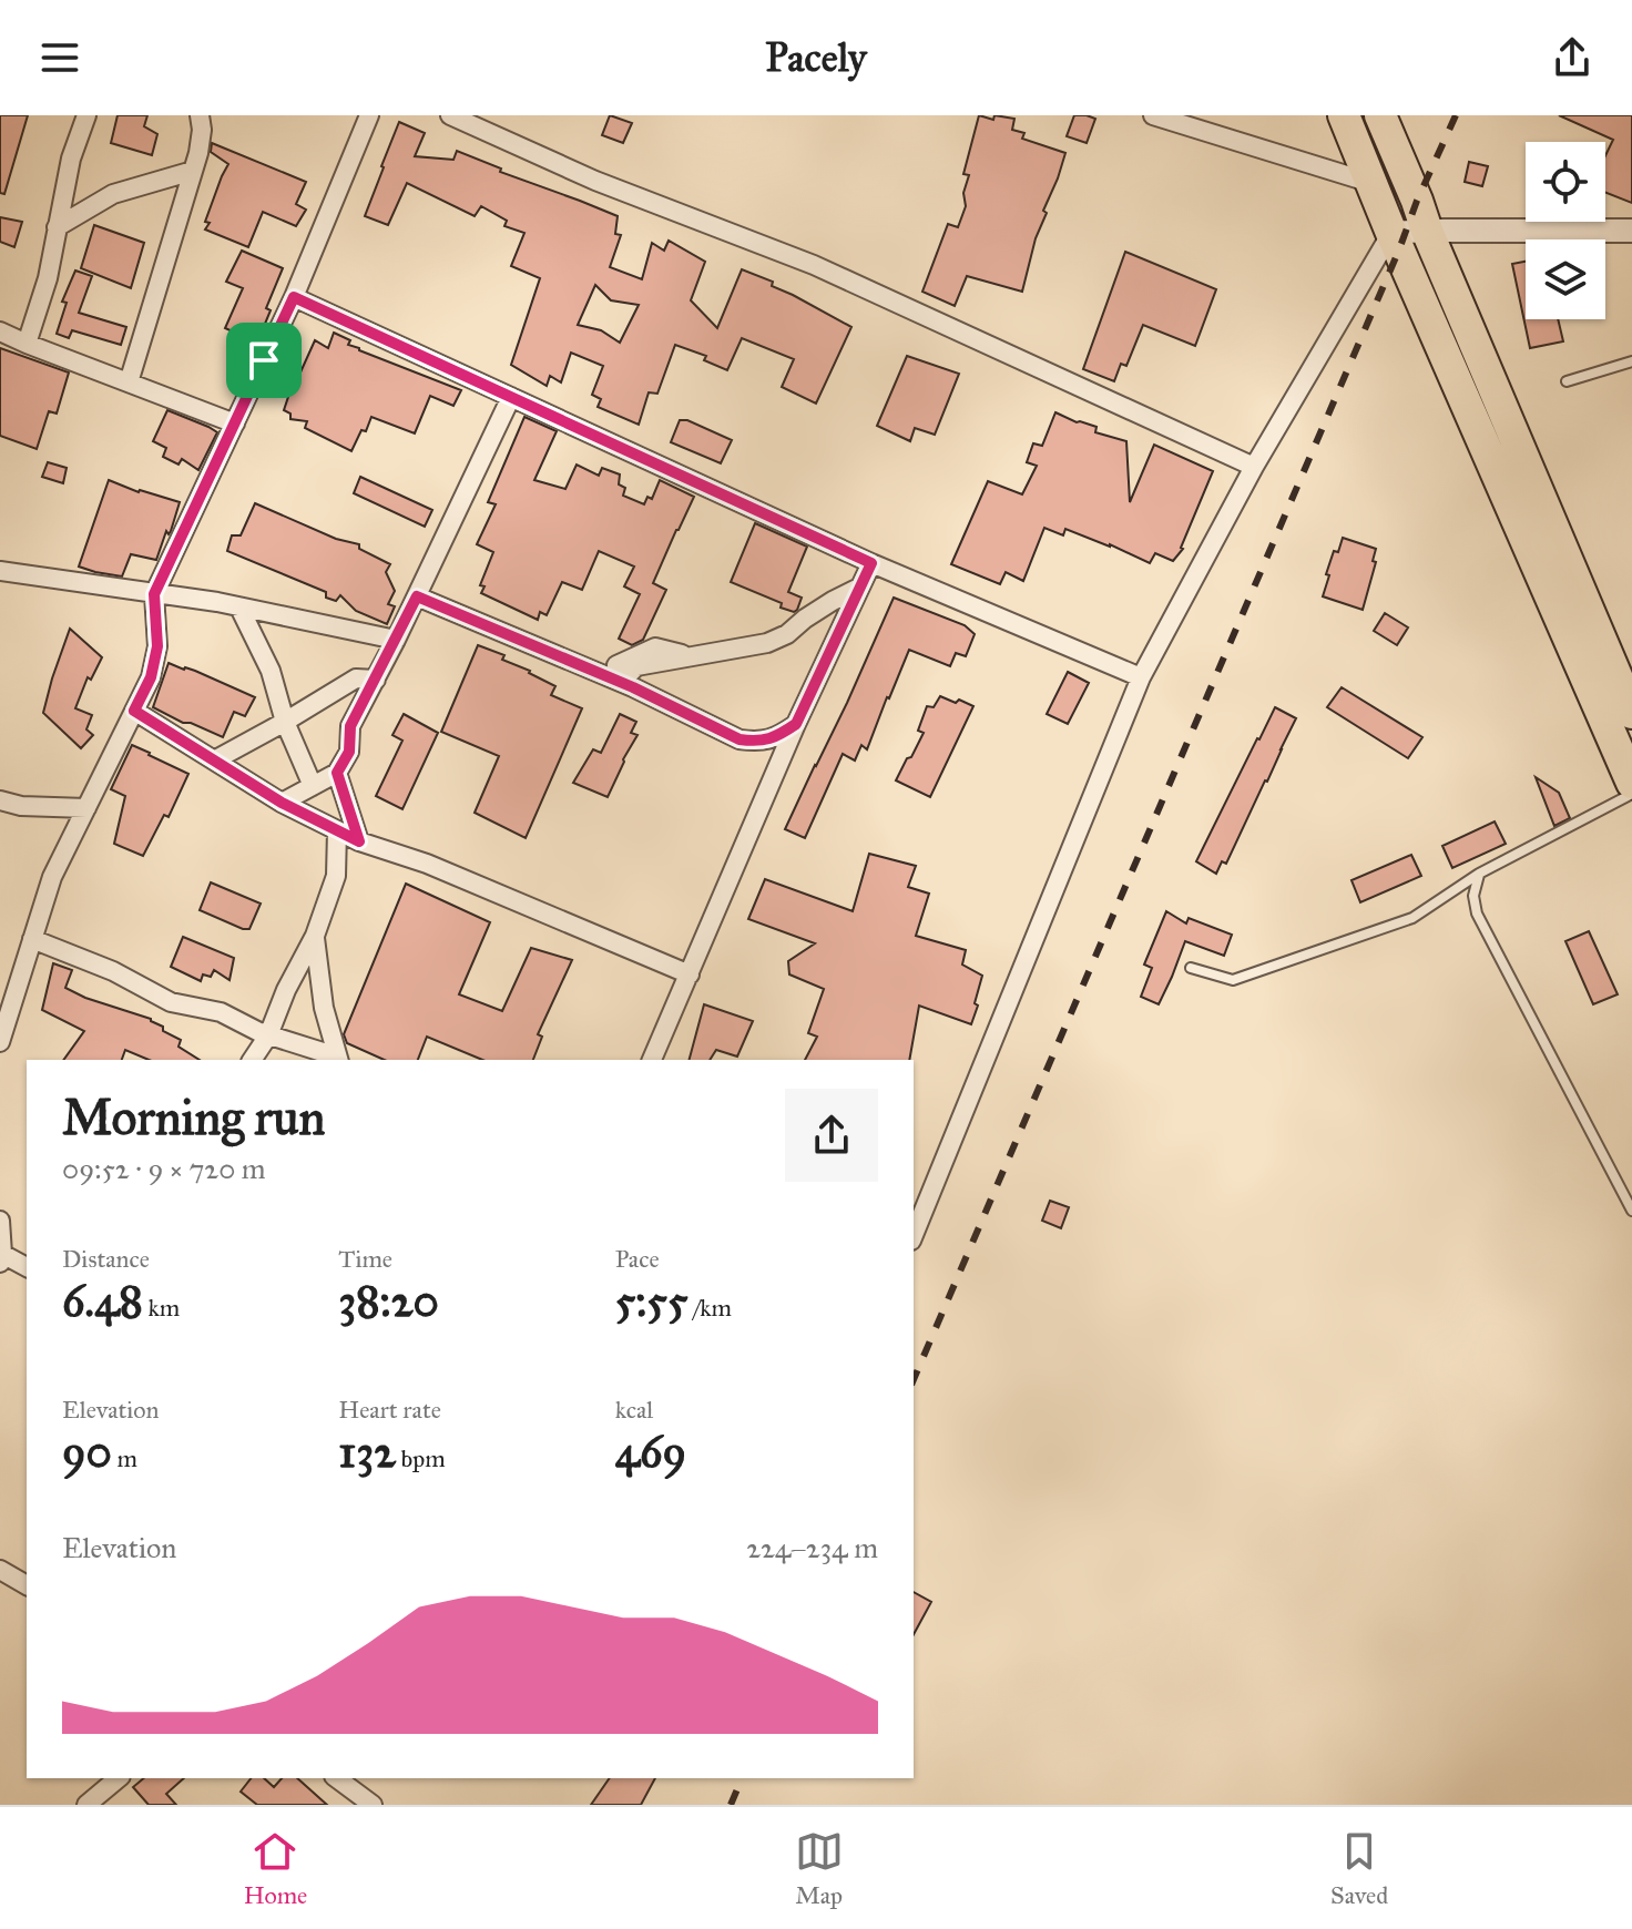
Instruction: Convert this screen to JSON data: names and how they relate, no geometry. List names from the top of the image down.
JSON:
{
  "page": {
    "header": "Pacely",
    "heading": ["Morning run", "09:52 · 9 × 720 m"],
    "stats": [
      ["Distance", "6.48 km"],
      ["Time", "38:20"],
      ["Pace", "5:55 /km"],
      ["Elevation", "90 m"],
      ["Heart rate", "132 bpm"],
      ["kcal", "469"]
    ],
    "chart": ["Elevation", "224–234 m"],
    "tabs": ["Home", "Map", "Saved"]
  }
}
